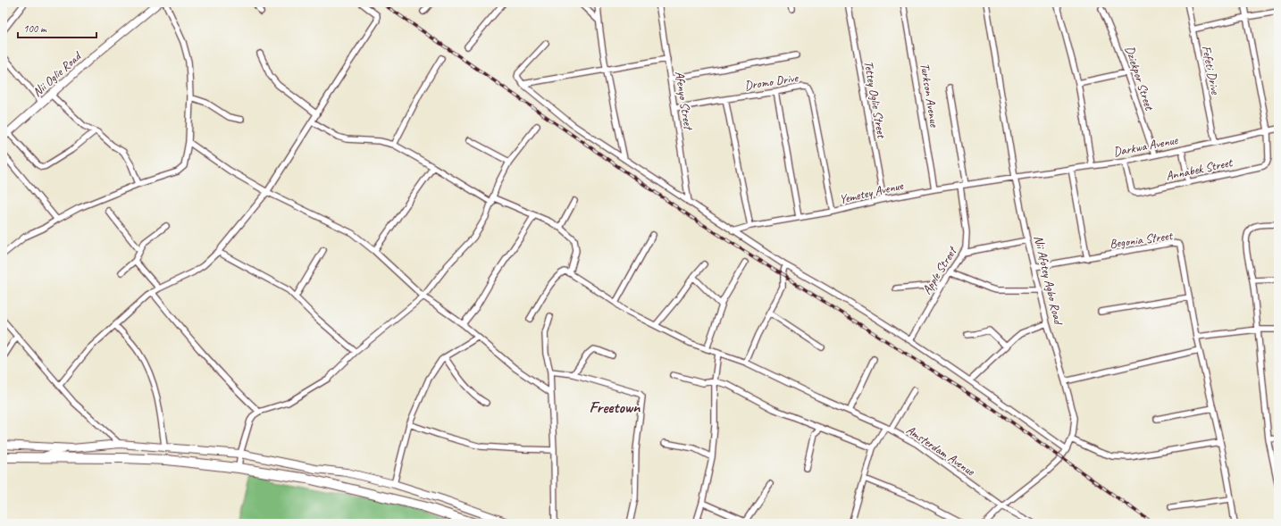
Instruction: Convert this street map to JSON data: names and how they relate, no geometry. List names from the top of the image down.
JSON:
{
  "streets": {
    "street": [
      "Fefeti Drive",
      "Nii Oglie Road",
      "Dziekpor Street",
      "Dromo Drive",
      "Turkson Avenue",
      "Tettey Oglie Street",
      "Afenyo Street",
      "Darkwa Avenue",
      "Annabek Street",
      "Yemetey Avenue",
      "Begonia Street",
      "Apple Street",
      "Nii Afotey Agbo Road",
      "Amsterdam Avenue"
    ]
  },
  "crossings": [
    ["Fefeti Drive", "Darkwa Avenue"],
    ["Dziekpor Street", "Darkwa Avenue"],
    ["Dromo Drive", "Afenyo Street"],
    ["Dromo Drive", "Yemetey Avenue"],
    ["Turkson Avenue", "Yemetey Avenue"],
    ["Tettey Oglie Street", "Yemetey Avenue"],
    ["Darkwa Avenue", "Annabek Street"],
    ["Darkwa Avenue", "Yemetey Avenue"],
    ["Darkwa Avenue", "Nii Afotey Agbo Road"],
    ["Yemetey Avenue", "Apple Street"],
    ["Yemetey Avenue", "Nii Afotey Agbo Road"],
    ["Begonia Street", "Nii Afotey Agbo Road"],
    ["Nii Afotey Agbo Road", "Amsterdam Avenue"]
  ],
  "districts": ["Freetown"],
  "scale_bar": "100 m"
}
